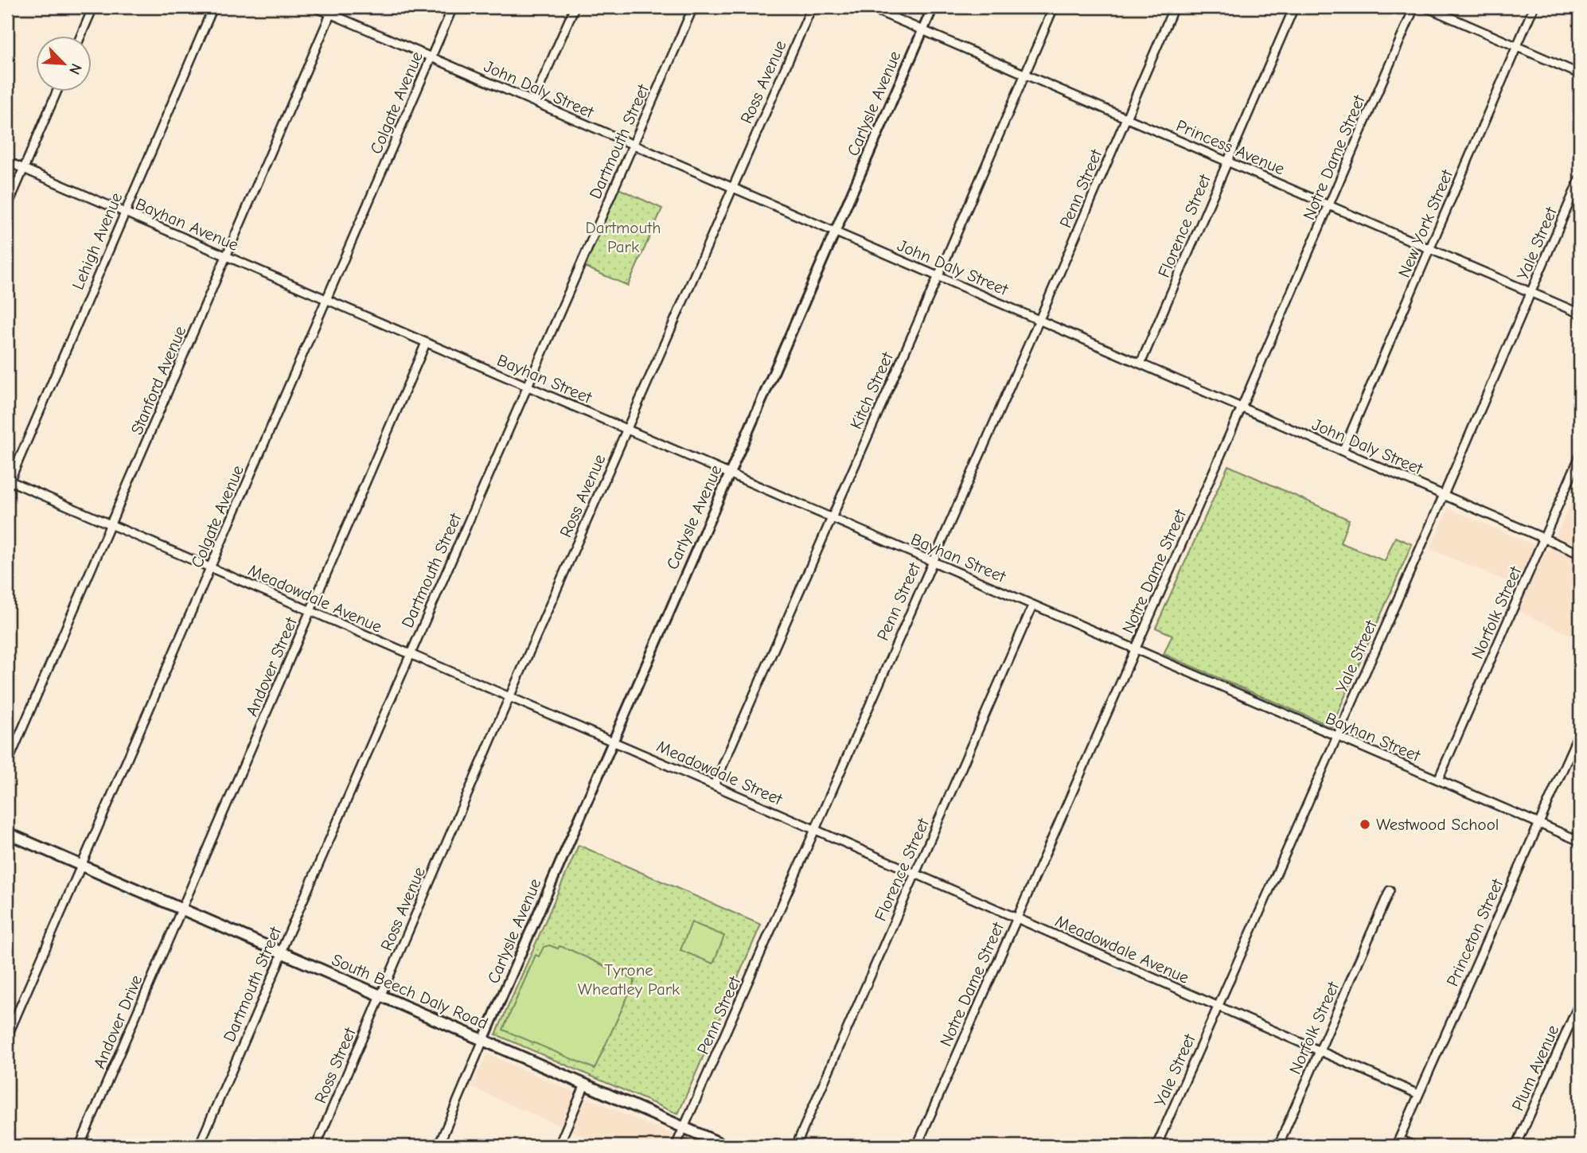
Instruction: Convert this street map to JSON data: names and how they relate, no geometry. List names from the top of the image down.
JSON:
{
  "streets": {
    "main road": ["South Beech Daly Road"],
    "street": [
      "Ross Avenue",
      "John Daly Street",
      "Colgate Avenue",
      "Carlysle Avenue",
      "Dartmouth Street",
      "Princess Avenue",
      "Notre Dame Street",
      "Penn Street",
      "New York Street",
      "Bayhan Avenue",
      "Florence Street",
      "Lehigh Avenue",
      "Yale Street",
      "Bayhan Street",
      "Stanford Avenue",
      "Kitch Street",
      "Meadowdale Avenue",
      "Norfolk Street",
      "Andover Street",
      "Meadowdale Street",
      "Princeton Street",
      "Andover Drive",
      "Ross Street",
      "Plum Avenue"
    ]
  },
  "crossings": [
    ["Ross Avenue", "John Daly Street"],
    ["Ross Avenue", "Bayhan Street"],
    ["Ross Avenue", "Meadowdale Avenue"],
    ["Ross Avenue", "South Beech Daly Road"],
    ["Ross Avenue", "Ross Street"],
    ["John Daly Street", "Colgate Avenue"],
    ["John Daly Street", "Carlysle Avenue"],
    ["John Daly Street", "Dartmouth Street"],
    ["John Daly Street", "Notre Dame Street"],
    ["John Daly Street", "Penn Street"],
    ["John Daly Street", "New York Street"],
    ["John Daly Street", "Florence Street"],
    ["John Daly Street", "Yale Street"],
    ["John Daly Street", "Stanford Avenue"],
    ["John Daly Street", "Kitch Street"],
    ["John Daly Street", "Norfolk Street"],
    ["Colgate Avenue", "Bayhan Avenue"],
    ["Colgate Avenue", "Bayhan Street"],
    ["Colgate Avenue", "Meadowdale Avenue"],
    ["Colgate Avenue", "South Beech Daly Road"],
    ["Carlysle Avenue", "Princess Avenue"],
    ["Carlysle Avenue", "Bayhan Street"],
    ["Carlysle Avenue", "Meadowdale Avenue"],
    ["Carlysle Avenue", "Meadowdale Street"],
    ["Carlysle Avenue", "South Beech Daly Road"],
    ["Dartmouth Street", "Bayhan Street"],
    ["Dartmouth Street", "Meadowdale Avenue"],
    ["Dartmouth Street", "South Beech Daly Road"],
    ["Princess Avenue", "Notre Dame Street"],
    ["Princess Avenue", "Penn Street"],
    ["Princess Avenue", "New York Street"],
    ["Princess Avenue", "Florence Street"],
    ["Princess Avenue", "Yale Street"],
    ["Princess Avenue", "Kitch Street"],
    ["Notre Dame Street", "Bayhan Street"],
    ["Notre Dame Street", "Meadowdale Avenue"],
    ["Penn Street", "Bayhan Street"],
    ["Penn Street", "Meadowdale Avenue"],
    ["Penn Street", "Meadowdale Street"],
    ["Penn Street", "South Beech Daly Road"],
    ["Bayhan Avenue", "Lehigh Avenue"],
    ["Bayhan Avenue", "Bayhan Street"],
    ["Bayhan Avenue", "Stanford Avenue"],
    ["Florence Street", "Bayhan Street"],
    ["Florence Street", "Meadowdale Avenue"],
    ["Lehigh Avenue", "Meadowdale Avenue"],
    ["Yale Street", "Bayhan Street"],
    ["Yale Street", "Meadowdale Avenue"],
    ["Bayhan Street", "Kitch Street"],
    ["Bayhan Street", "Norfolk Street"],
    ["Bayhan Street", "Andover Street"],
    ["Bayhan Street", "Princeton Street"],
    ["Stanford Avenue", "Meadowdale Avenue"],
    ["Kitch Street", "Meadowdale Street"],
    ["Meadowdale Avenue", "Norfolk Street"],
    ["Meadowdale Avenue", "Andover Street"],
    ["Meadowdale Avenue", "Meadowdale Street"],
    ["Meadowdale Avenue", "Princeton Street"],
    ["Andover Street", "South Beech Daly Road"],
    ["Andover Street", "Andover Drive"],
    ["South Beech Daly Road", "Andover Drive"],
    ["South Beech Daly Road", "Ross Street"]
  ],
  "parks": ["Dartmouth Park", "Tyrone Wheatley Park"],
  "places": ["Westwood School"],
  "north": "bottom right"
}
